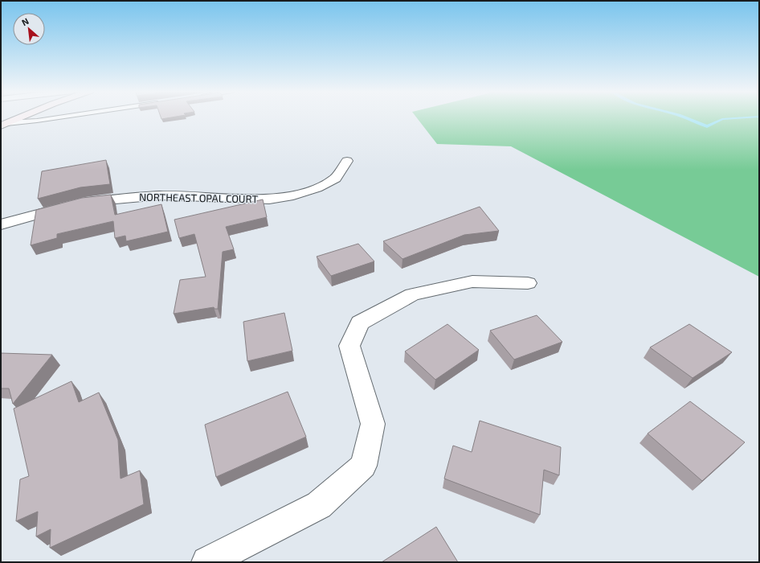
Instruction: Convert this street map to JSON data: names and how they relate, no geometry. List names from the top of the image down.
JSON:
{
  "streets": {
    "street": ["NORTHEAST OPAL COURT"]
  },
  "north": "top left"
}
